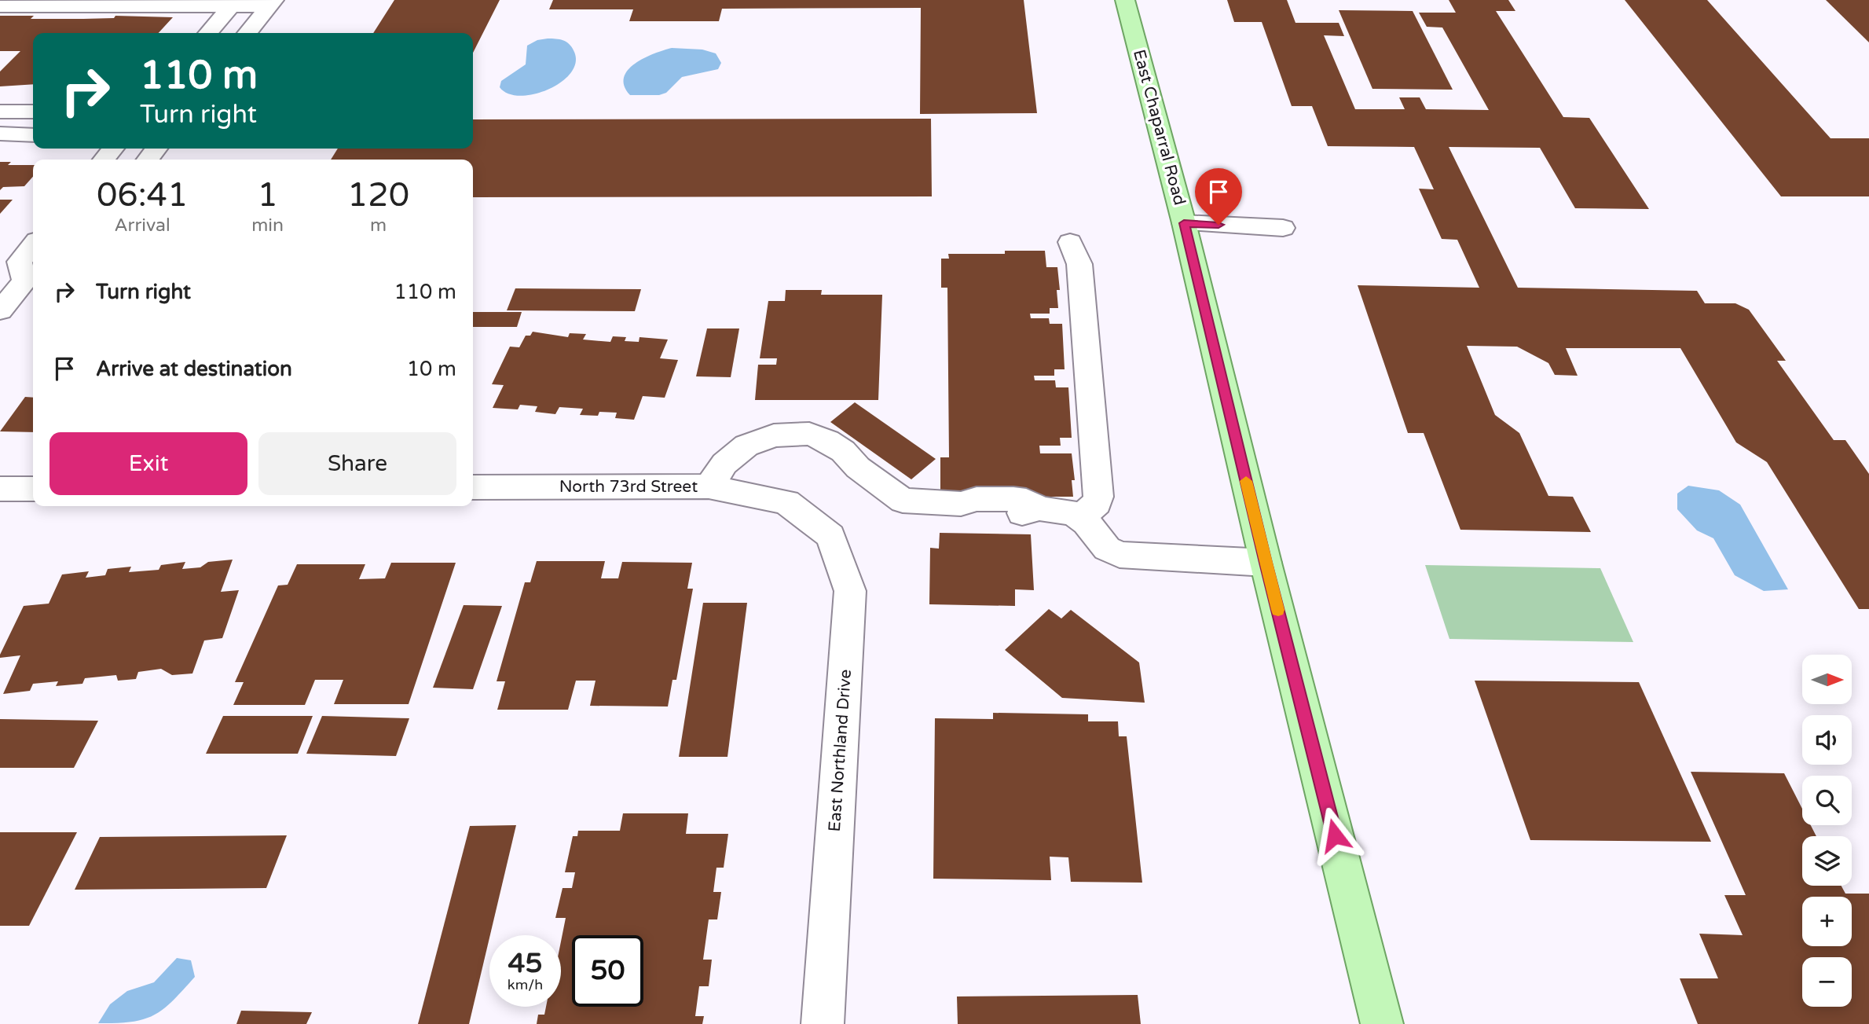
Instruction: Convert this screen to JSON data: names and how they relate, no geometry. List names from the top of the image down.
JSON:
{
  "streets": {
    "main road": ["East Chaparral Road"],
    "street": ["North 73rd Street", "East Northland Drive"]
  },
  "crossings": [
    ["North 73rd Street", "East Northland Drive"]
  ],
  "north": "right",
  "page": {
    "turn": ["110 m", "Turn right"],
    "eta": [
      "06:41",
      "Arrival",
      "1",
      "min",
      "120",
      "m"
    ],
    "list": [
      {
        "name": "Turn right",
        "value": "110 m"
      },
      {
        "name": "Arrive at destination",
        "value": "10 m"
      }
    ],
    "buttons": ["Exit", "Share"],
    "map_buttons": ["+", "−"],
    "speed": "45 km/h",
    "limit": "50"
  }
}
